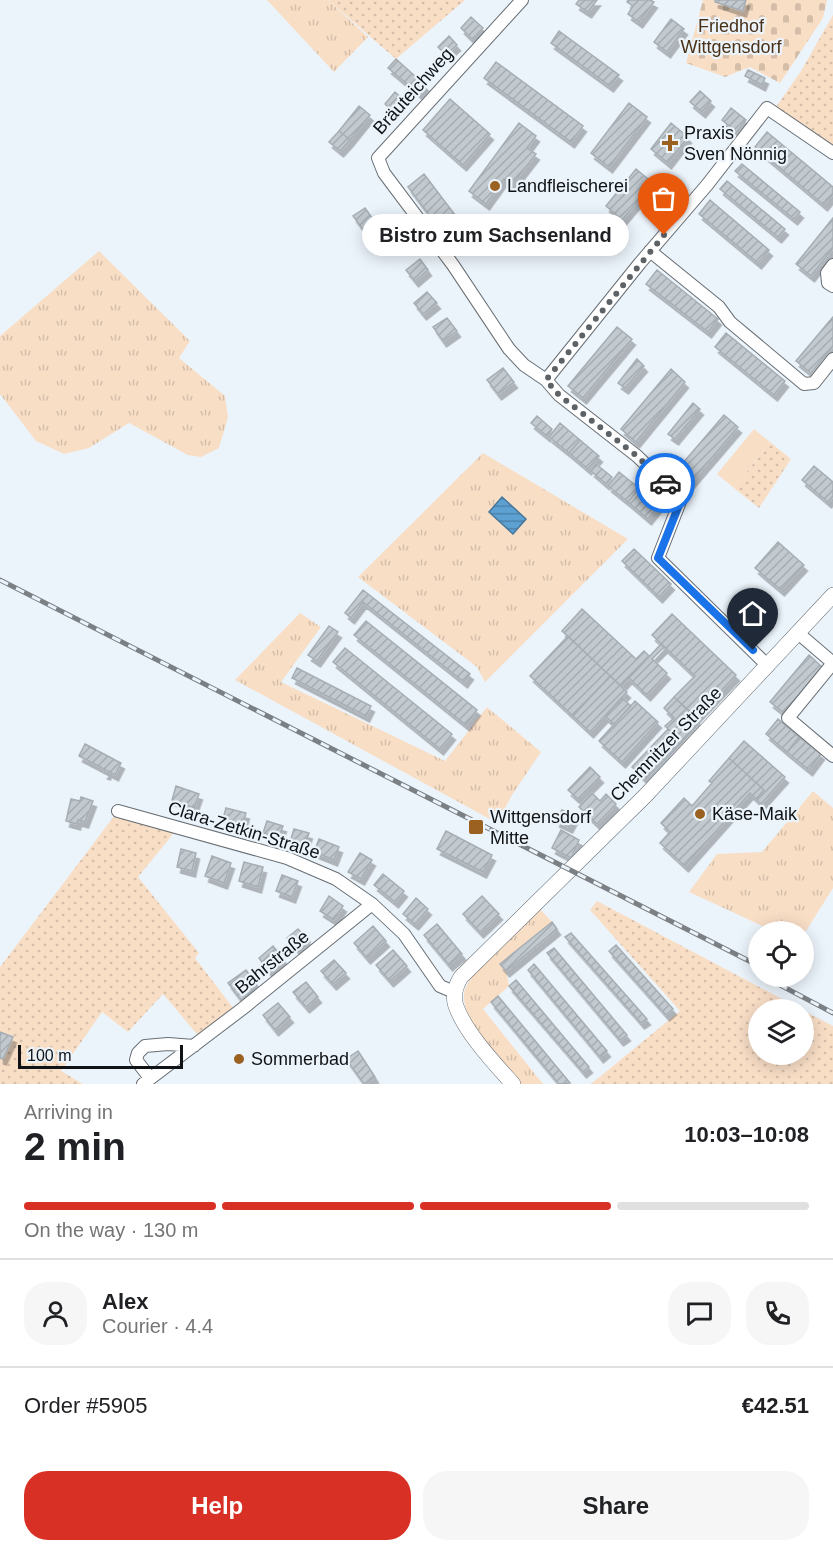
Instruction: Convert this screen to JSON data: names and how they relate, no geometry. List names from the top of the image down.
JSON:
{
  "streets": {
    "street": [
      "Bräuteichweg",
      "Chemnitzer Straße",
      "Clara-Zetkin-Straße",
      "Bahrstraße"
    ]
  },
  "crossings": [
    ["Bräuteichweg", "Chemnitzer Straße"],
    ["Chemnitzer Straße", "Clara-Zetkin-Straße"],
    ["Clara-Zetkin-Straße", "Bahrstraße"]
  ],
  "parks": ["Friedhof Wittgensdorf"],
  "places": {
    "health": ["Praxis Sven Nönnig"],
    "other": [
      "Landfleischerei",
      "Bistro zum Sachsenland",
      "Käse-Maik",
      "Sommerbad"
    ],
    "transit": ["Wittgensdorf Mitte"]
  },
  "scale_bar": "100 m",
  "page": {
    "bubble": "Bistro zum Sachsenland",
    "scale": "100 m",
    "heading": ["2 min", "Arriving in", "10:03–10:08"],
    "panel": [
      "Alex",
      "Courier · 4.4",
      "Order #5905",
      "€42.51"
    ],
    "bar": "On the way · 130 m",
    "buttons": ["Help", "Share"]
  }
}
